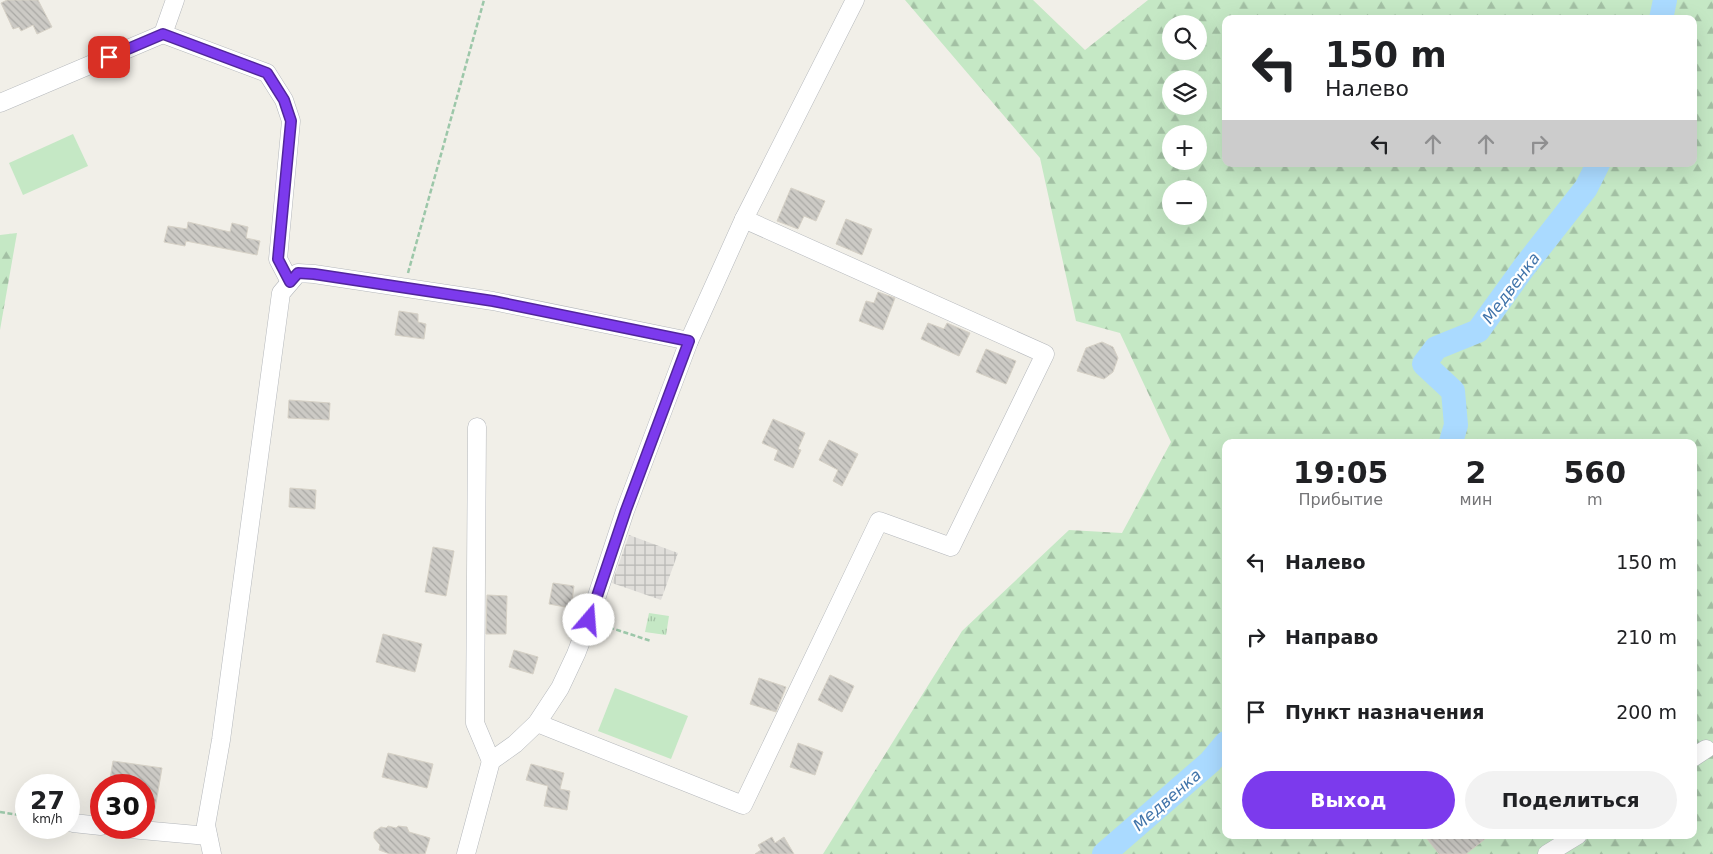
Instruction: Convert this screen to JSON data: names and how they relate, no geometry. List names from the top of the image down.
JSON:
{
  "water": ["Медвенка"],
  "page": {
    "map_buttons": ["+", "−"],
    "turn": ["150 m", "Налево"],
    "eta": [
      "19:05",
      "Прибытие",
      "2",
      "мин",
      "560",
      "m"
    ],
    "list": [
      {
        "name": "Налево",
        "value": "150 m"
      },
      {
        "name": "Направо",
        "value": "210 m"
      },
      {
        "name": "Пункт назначения",
        "value": "200 m"
      }
    ],
    "buttons": ["Выход", "Поделиться"],
    "speed": "27 km/h",
    "limit": "30"
  }
}
